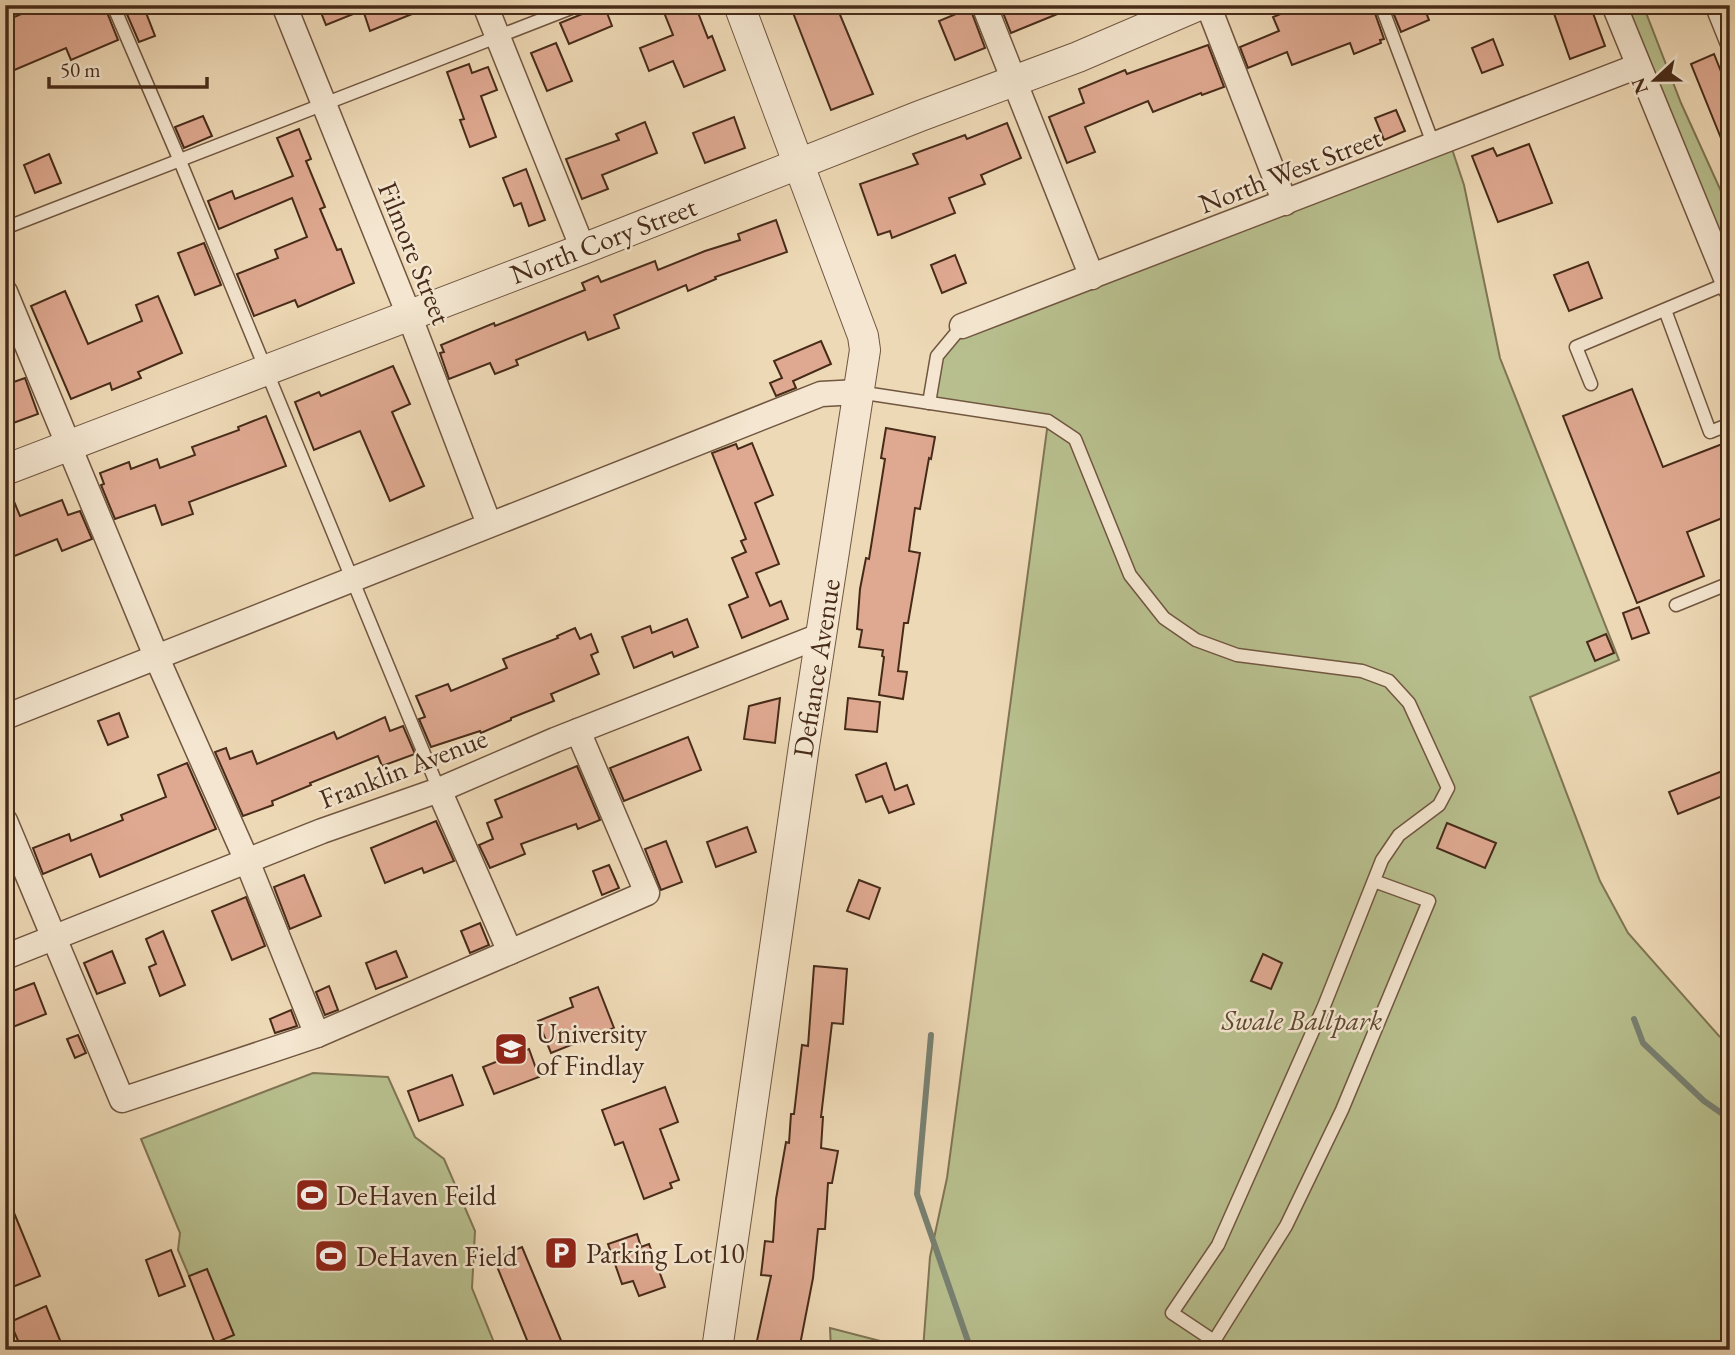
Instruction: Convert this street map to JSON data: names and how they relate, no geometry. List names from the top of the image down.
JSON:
{
  "streets": {
    "street": [
      "North West Street",
      "North Cory Street",
      "Filmore Street",
      "Defiance Avenue",
      "Franklin Avenue"
    ]
  },
  "crossings": [
    ["North Cory Street", "Filmore Street"],
    ["North Cory Street", "Defiance Avenue"],
    ["Defiance Avenue", "Franklin Avenue"]
  ],
  "parks": ["Swale Ballpark"],
  "places": {
    "school or university": ["University of Findlay"],
    "sports": ["DeHaven Feild", "DeHaven Field"],
    "parking": ["Parking Lot 10"]
  },
  "scale_bar": "50 m",
  "north": "left"
}
